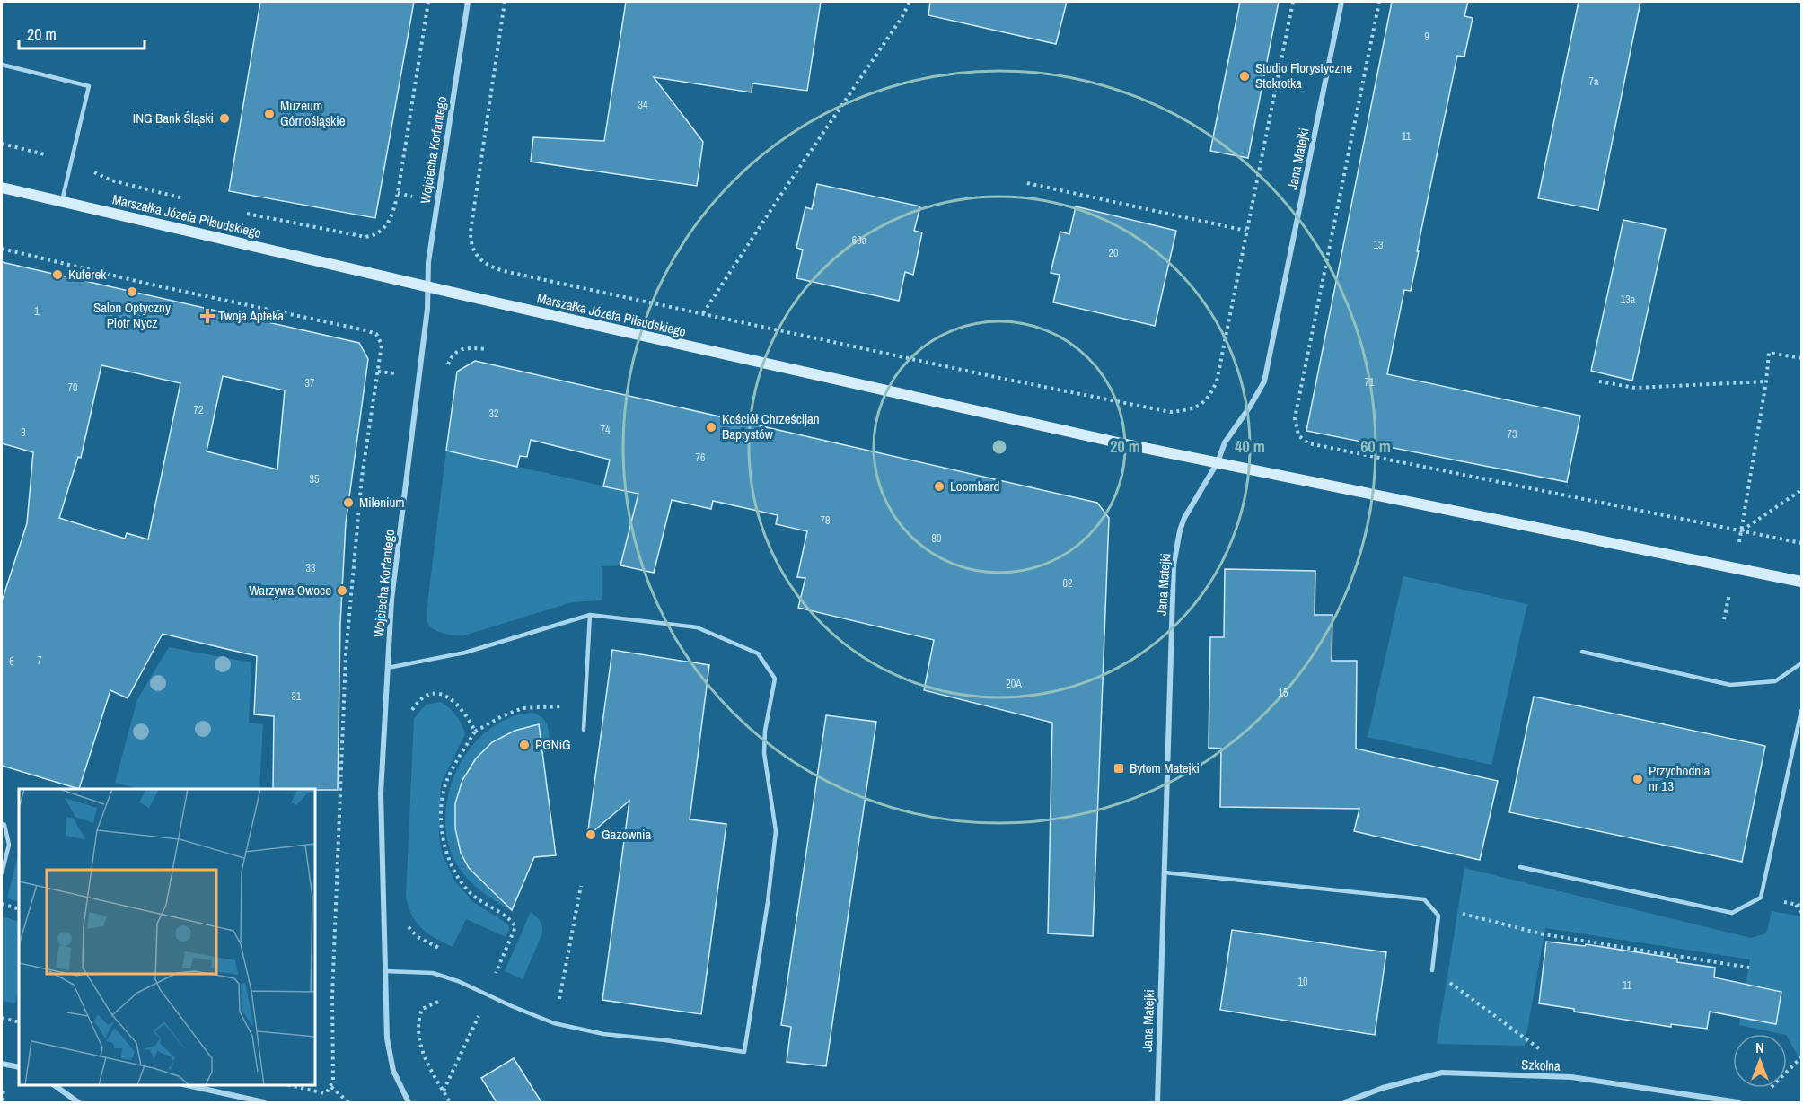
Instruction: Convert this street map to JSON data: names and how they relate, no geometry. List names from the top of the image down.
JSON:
{
  "streets": {
    "main road": ["Marszałka Józefa Piłsudskiego"],
    "street": ["Wojciecha Korfantego", "Jana Matejki", "Szkolna"]
  },
  "crossings": [
    ["Wojciecha Korfantego", "Marszałka Józefa Piłsudskiego"],
    ["Jana Matejki", "Marszałka Józefa Piłsudskiego"]
  ],
  "places": {
    "other": [
      "Studio Florystyczne Stokrotka",
      "Muzeum Górnośląskie",
      "ING Bank Śląski",
      "Kuferek",
      "Salon Optyczny Piotr Nycz",
      "Kościół Chrześcijan Baptystów",
      "Loombard",
      "Milenium",
      "Warzywa Owoce",
      "PGNiG",
      "Przychodnia nr 13",
      "Gazownia"
    ],
    "health": ["Twoja Apteka"],
    "transit": ["Bytom Matejki"]
  },
  "house_numbers": [
    "9",
    "7a",
    "34",
    "11",
    "69a",
    "13",
    "20",
    "13a",
    "1",
    "71",
    "37",
    "70",
    "72",
    "32",
    "74",
    "3",
    "73",
    "76",
    "35",
    "78",
    "80",
    "33",
    "82",
    "7",
    "6",
    "20A",
    "15",
    "31",
    "10",
    "11"
  ],
  "scale_bar": "20 m",
  "north": "top",
  "rings": ["20 m", "40 m", "60 m"]
}
